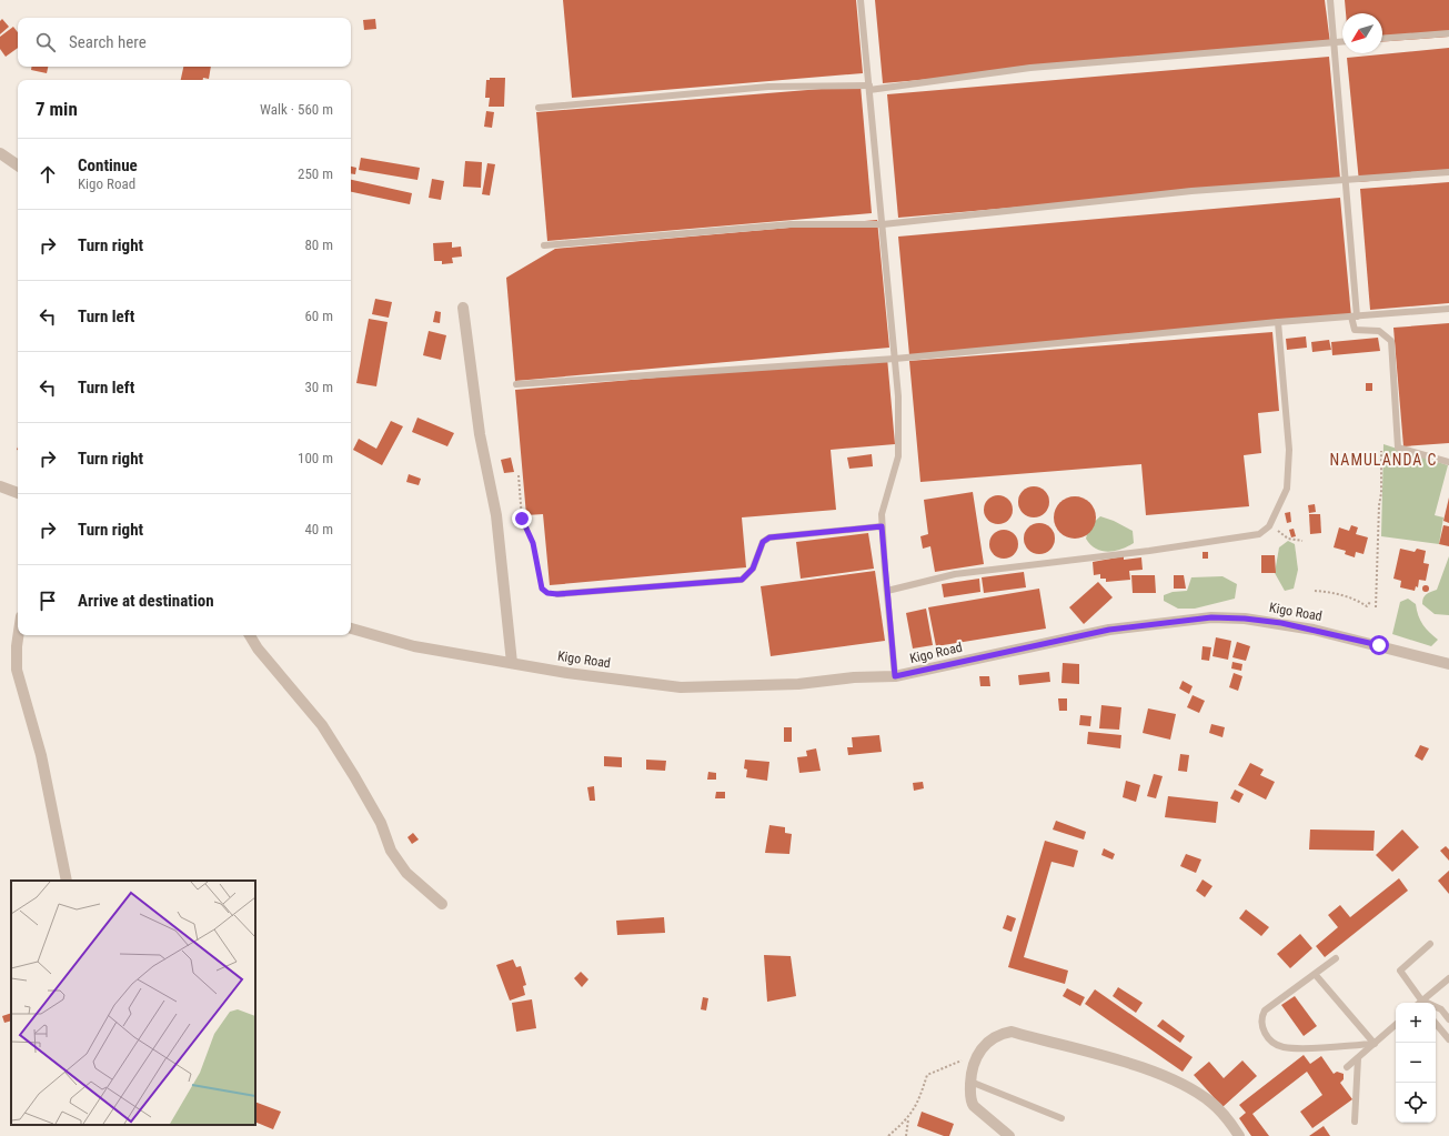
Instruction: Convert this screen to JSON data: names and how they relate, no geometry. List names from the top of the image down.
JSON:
{
  "streets": {
    "street": ["Kigo Road"]
  },
  "districts": ["NAMULANDA C"],
  "north": "bottom left",
  "page": {
    "search": "Search here",
    "heading": ["7 min", "Walk · 560 m"],
    "list": [
      ["Continue", "Kigo Road", "250 m"],
      ["Turn right", "80 m"],
      ["Turn left", "60 m"],
      ["Turn left", "30 m"],
      ["Turn right", "100 m"],
      ["Turn right", "40 m"],
      "Arrive at destination"
    ],
    "map_buttons": ["+", "−"]
  }
}
